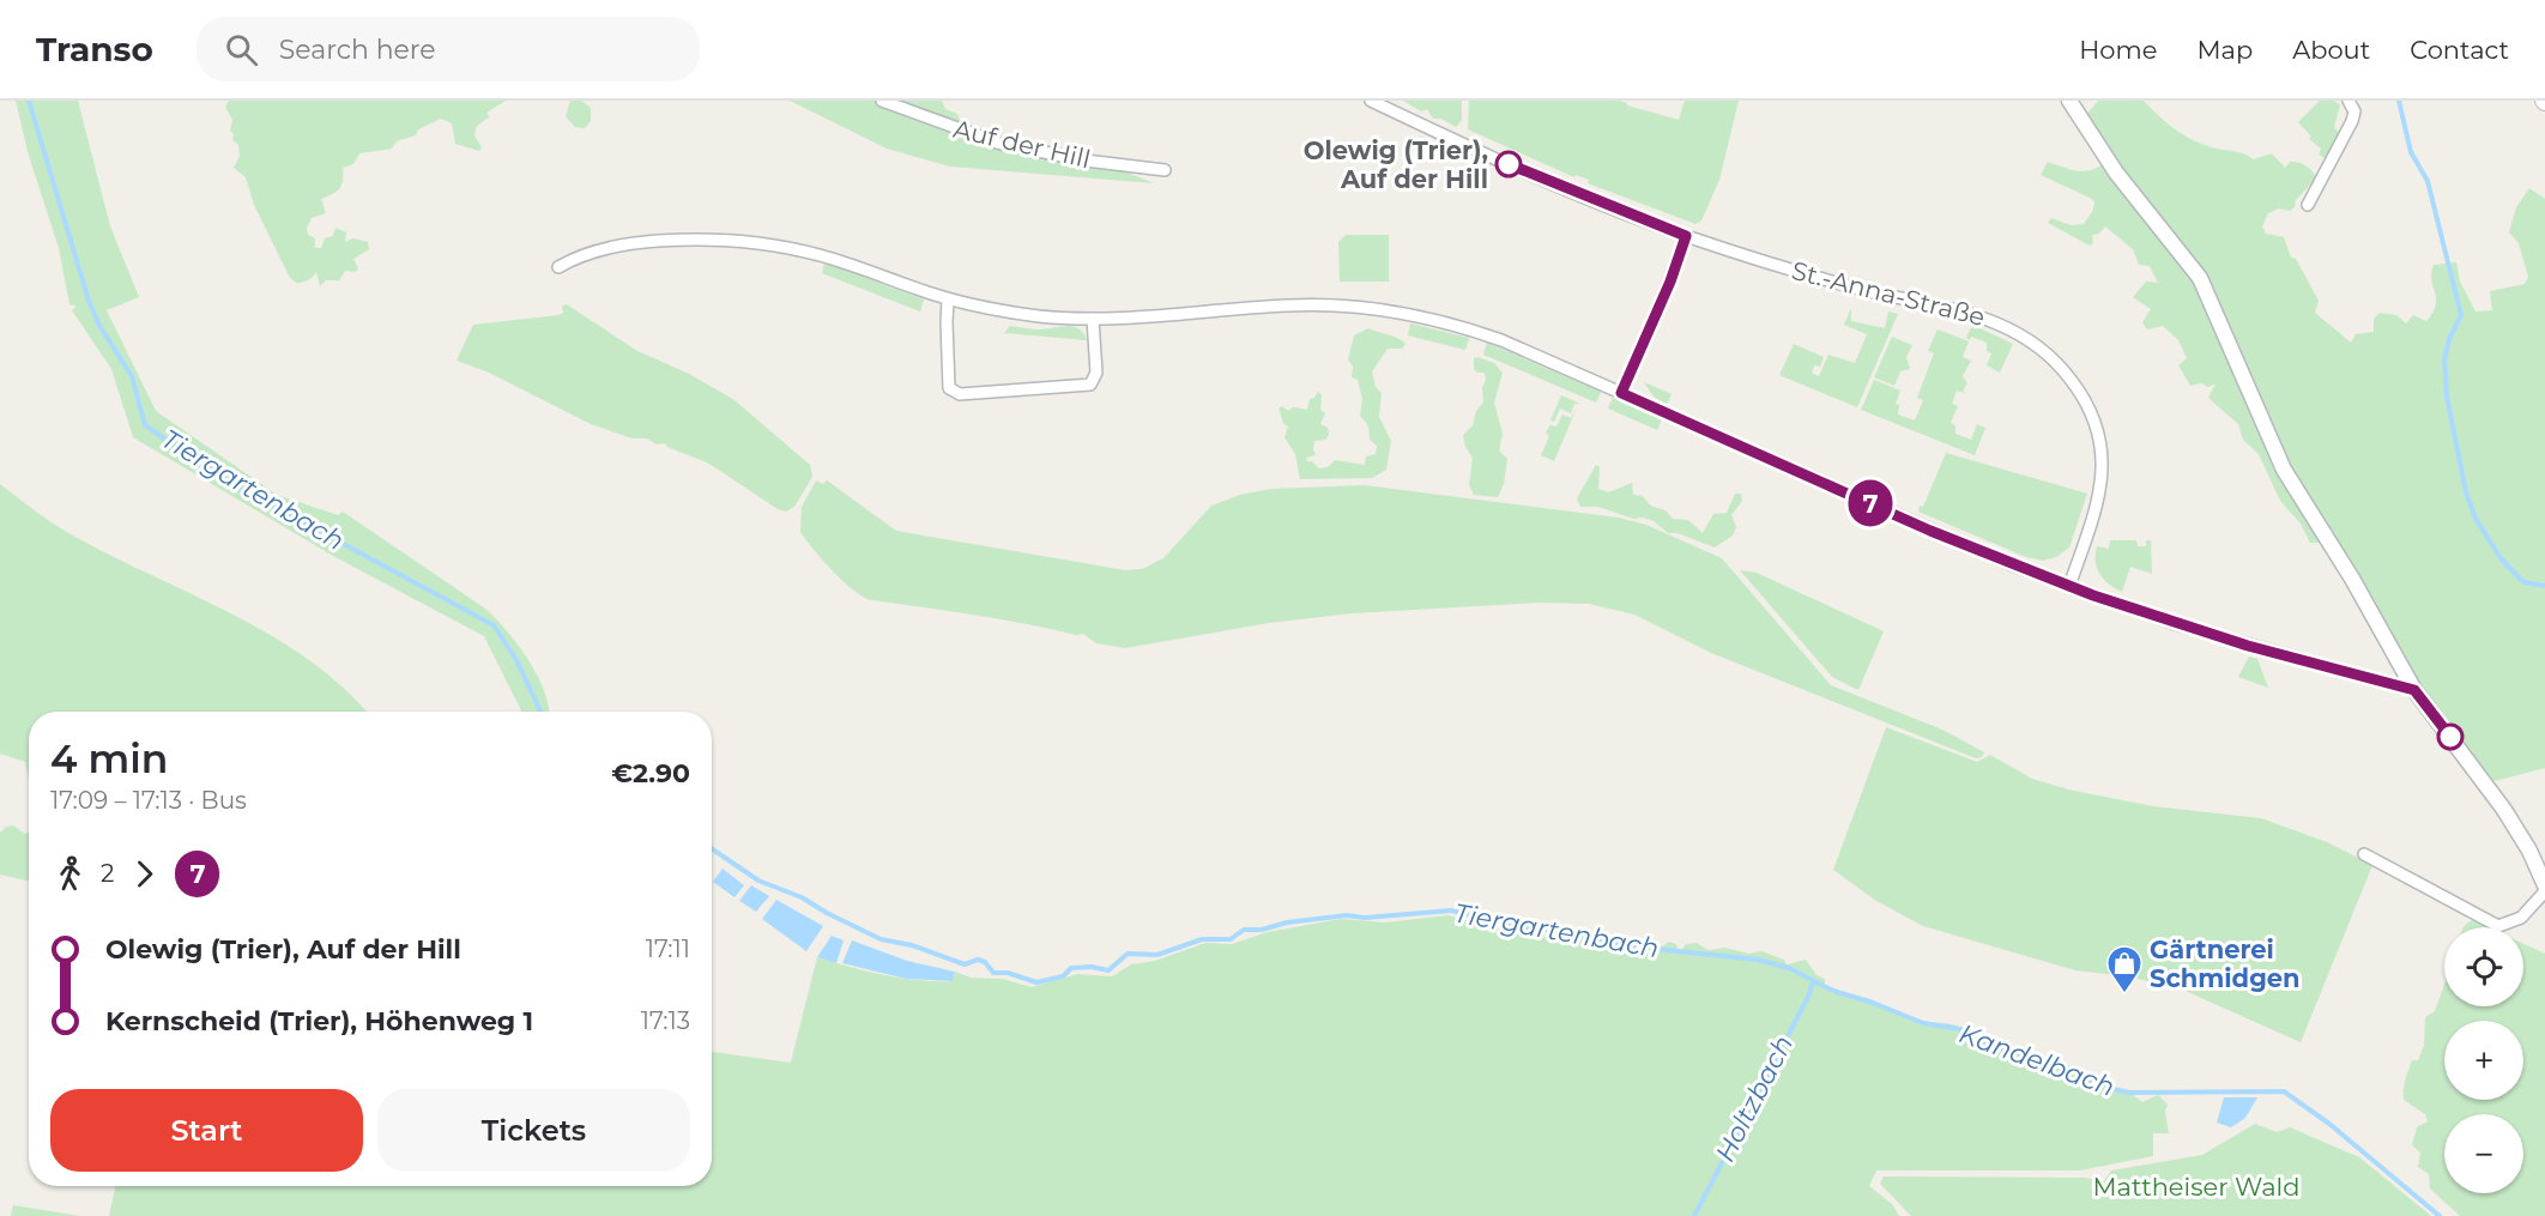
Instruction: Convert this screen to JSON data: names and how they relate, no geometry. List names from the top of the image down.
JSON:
{
  "streets": {
    "street": ["Auf der Hill", "St.-Anna-Straße"]
  },
  "water": ["Tiergartenbach", "Kandelbach", "Holtzbach"],
  "parks": ["Mattheiser Wald"],
  "places": {
    "other": ["Olewig (Trier), Auf der Hill"],
    "shop": ["Gärtnerei Schmidgen"]
  },
  "lines": ["bus line 7"],
  "page": {
    "header": "Transo",
    "search": "Search here",
    "nav": [
      "Home",
      "Map",
      "About",
      "Contact"
    ],
    "on_map": "7",
    "heading": ["4 min", "17:09 – 17:13 · Bus", "€2.90"],
    "legs": ["2", "7"],
    "list": [
      {
        "name": "Olewig (Trier), Auf der Hill",
        "value": "17:11"
      },
      {
        "name": "Kernscheid (Trier), Höhenweg 1",
        "value": "17:13"
      }
    ],
    "map_buttons": ["+", "−"],
    "buttons": ["Start", "Tickets"]
  }
}
